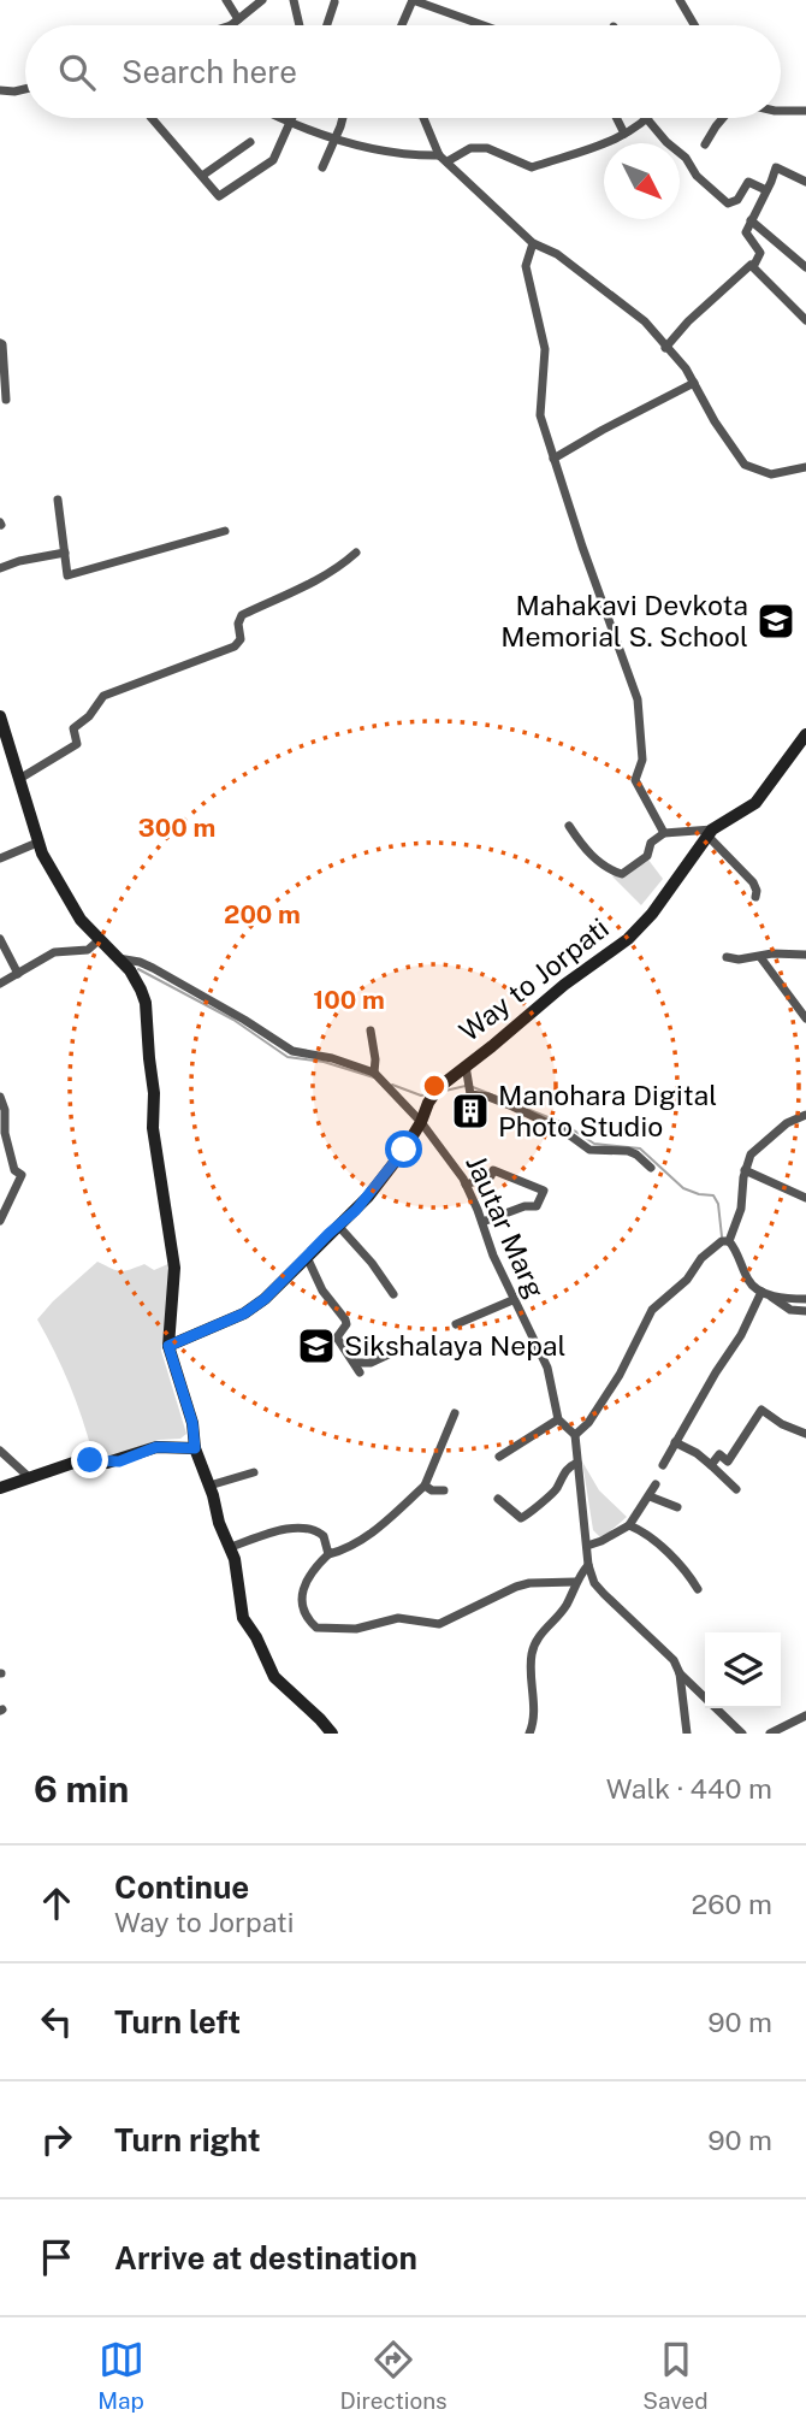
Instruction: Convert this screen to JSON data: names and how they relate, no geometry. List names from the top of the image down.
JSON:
{
  "streets": {
    "street": ["Way to Jorpati", "Jautar Marg"]
  },
  "crossings": [
    ["Way to Jorpati", "Jautar Marg"]
  ],
  "places": {
    "school or university": ["Mahakavi Devkota Memorial S. School", "Sikshalaya Nepal"],
    "building": ["Manohara Digital Photo Studio"]
  },
  "north": "bottom right",
  "page": {
    "search": "Search here",
    "heading": ["6 min", "Walk · 440 m"],
    "list": [
      ["Continue", "Way to Jorpati", "260 m"],
      ["Turn left", "90 m"],
      ["Turn right", "90 m"],
      "Arrive at destination"
    ],
    "nav": ["Map", "Directions", "Saved"]
  },
  "rings": ["300 m", "200 m", "100 m"]
}
